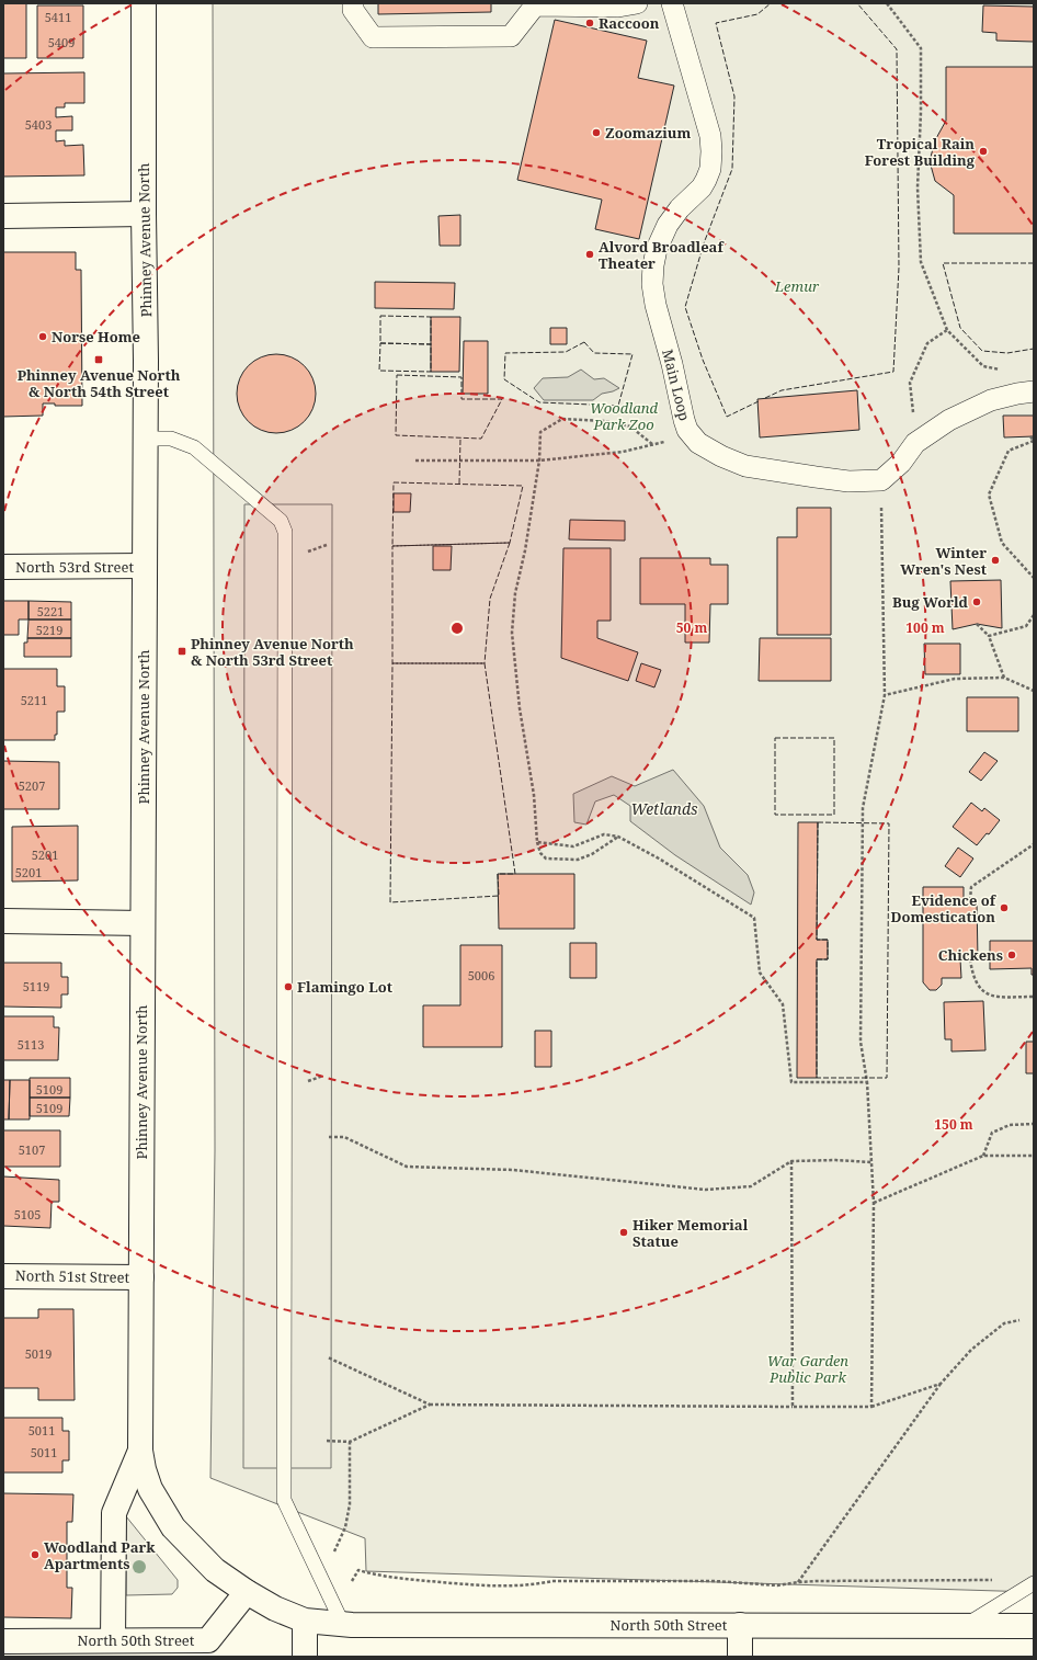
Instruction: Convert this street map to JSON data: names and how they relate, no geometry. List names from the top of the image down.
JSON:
{
  "streets": {
    "street": [
      "Phinney Avenue North",
      "Main Loop",
      "North 53rd Street",
      "North 51st Street",
      "North 50th Street"
    ]
  },
  "crossings": [
    ["Phinney Avenue North", "North 53rd Street"],
    ["Phinney Avenue North", "North 51st Street"],
    ["Phinney Avenue North", "North 50th Street"]
  ],
  "water": ["Wetlands"],
  "parks": ["Lemur", "Woodland Park Zoo", "War Garden Public Park"],
  "places": {
    "other": [
      "Raccoon",
      "Zoomazium",
      "Tropical Rain Forest Building",
      "Alvord Broadleaf Theater",
      "Norse Home",
      "Winter Wren's Nest",
      "Bug World",
      "Evidence of Domestication",
      "Chickens",
      "Flamingo Lot",
      "Hiker Memorial Statue",
      "Woodland Park Apartments"
    ],
    "transit": ["Phinney Avenue North & North 54th Street", "Phinney Avenue North & North 53rd Street"]
  },
  "house_numbers": [
    "5411",
    "5409",
    "5403",
    "5221",
    "5219",
    "5211",
    "5207",
    "5201",
    "5201",
    "5006",
    "5119",
    "5113",
    "5109",
    "5109",
    "5107",
    "5105",
    "5019",
    "5011",
    "5011"
  ],
  "rings": ["50 m", "100 m", "150 m"]
}
